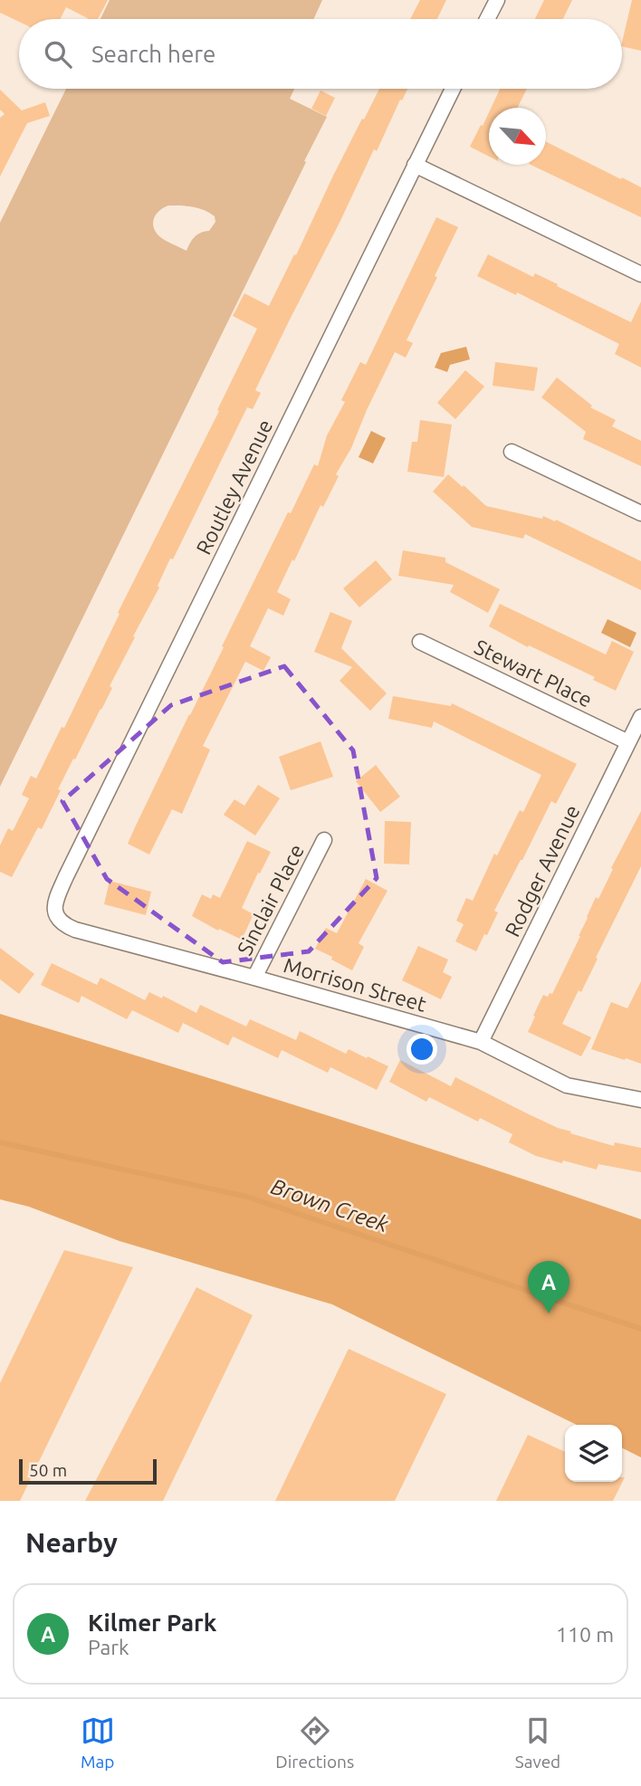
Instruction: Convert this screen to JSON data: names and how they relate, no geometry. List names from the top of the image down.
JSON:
{
  "streets": {
    "street": [
      "Routley Avenue",
      "Stewart Place",
      "Rodger Avenue",
      "Sinclair Place",
      "Morrison Street"
    ]
  },
  "crossings": [
    ["Routley Avenue", "Morrison Street"],
    ["Stewart Place", "Rodger Avenue"],
    ["Rodger Avenue", "Morrison Street"],
    ["Sinclair Place", "Morrison Street"]
  ],
  "water": ["Brown Creek"],
  "scale_bar": "50 m",
  "north": "bottom right",
  "page": {
    "search": "Search here",
    "pins": "A",
    "scale": "50 m",
    "heading": "Nearby",
    "list": [
      {
        "mark": "A",
        "name": "Kilmer Park",
        "note": "Park",
        "value": "110 m"
      }
    ],
    "nav": ["Map", "Directions", "Saved"]
  }
}
